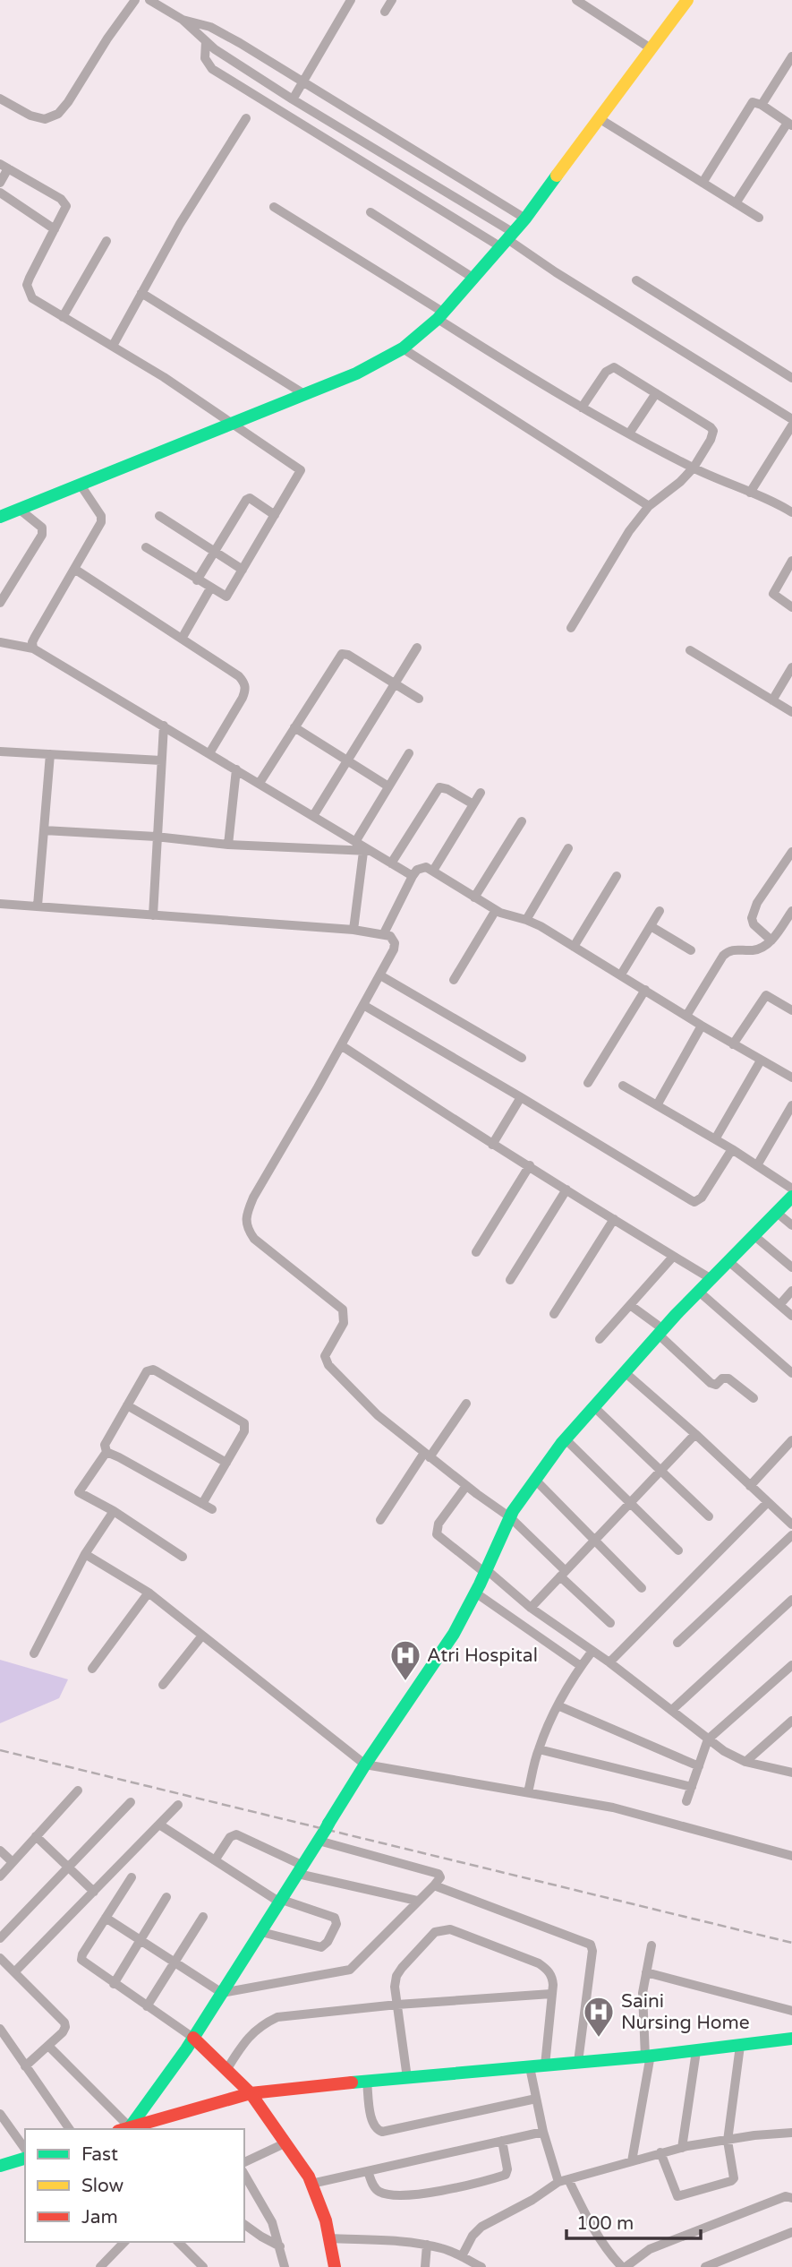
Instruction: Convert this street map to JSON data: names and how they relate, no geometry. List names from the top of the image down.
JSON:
{
  "places": {
    "hospital": ["Atri Hospital", "Saini Nursing Home"]
  },
  "legend": ["Fast", "Slow", "Jam"],
  "scale_bar": "100 m"
}
